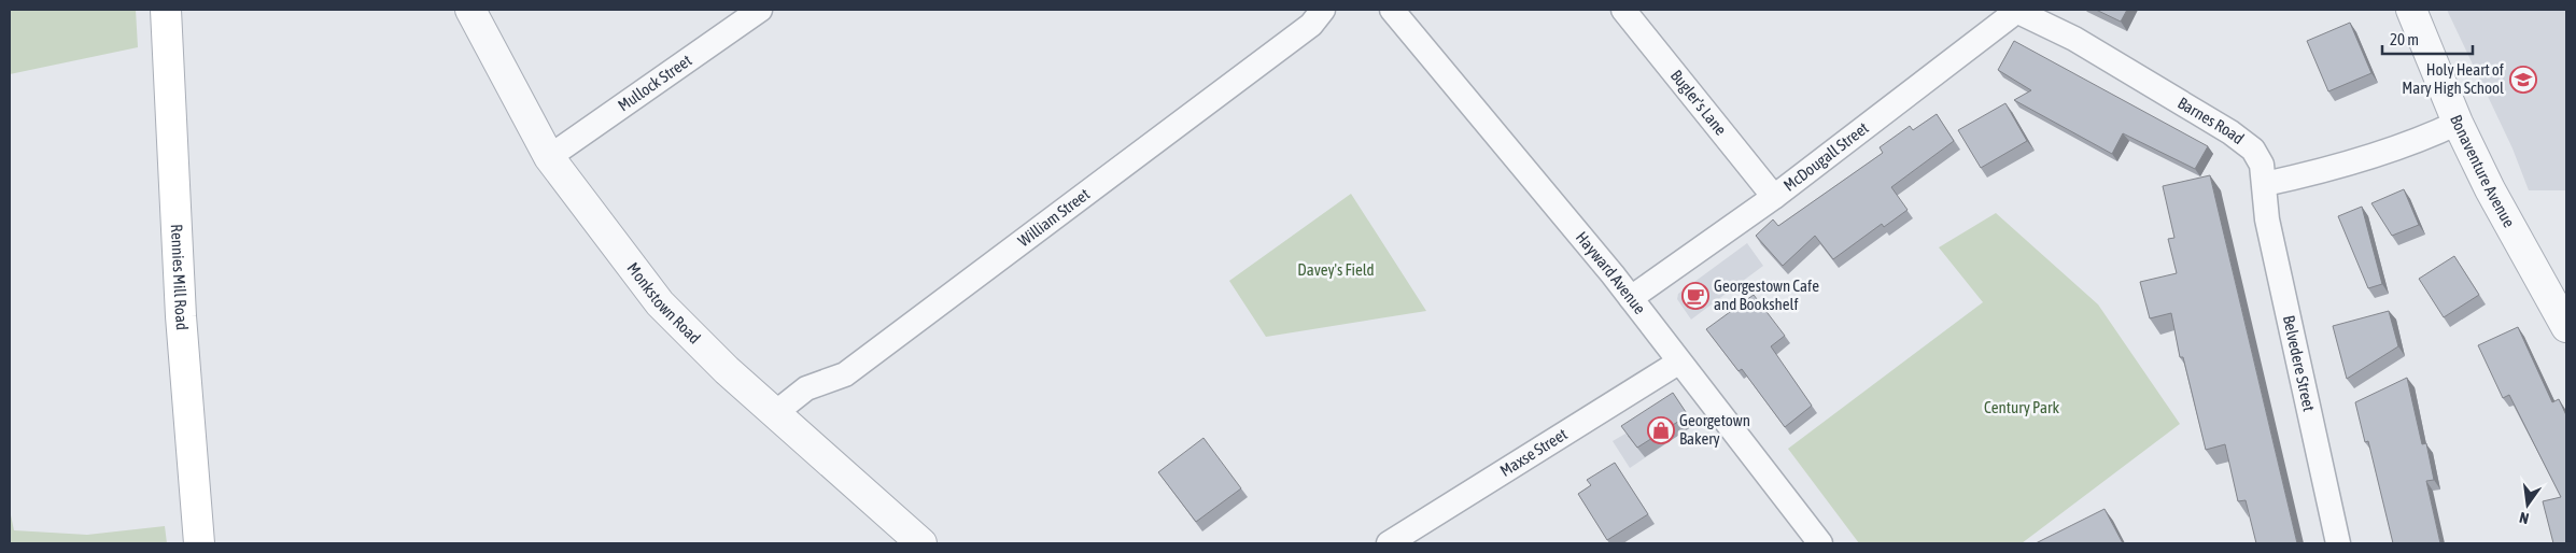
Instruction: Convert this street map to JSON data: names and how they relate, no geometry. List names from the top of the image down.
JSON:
{
  "streets": {
    "main road": ["Rennies Mill Road"],
    "street": [
      "Mullock Street",
      "Bugler's Lane",
      "Barnes Road",
      "McDougall Street",
      "Bonaventure Avenue",
      "William Street",
      "Hayward Avenue",
      "Monkstown Road",
      "Belvedere Street",
      "Maxse Street"
    ]
  },
  "crossings": [
    ["Mullock Street", "Monkstown Road"],
    ["Bugler's Lane", "McDougall Street"],
    ["Barnes Road", "McDougall Street"],
    ["Barnes Road", "Belvedere Street"],
    ["McDougall Street", "Hayward Avenue"],
    ["William Street", "Monkstown Road"],
    ["Hayward Avenue", "Maxse Street"]
  ],
  "parks": ["Davey's Field", "Century Park"],
  "places": {
    "school or university": ["Holy Heart of Mary High School"],
    "cafe": ["Georgestown Cafe and Bookshelf"],
    "shop": ["Georgetown Bakery"]
  },
  "scale_bar": "20 m",
  "north": "bottom"
}
